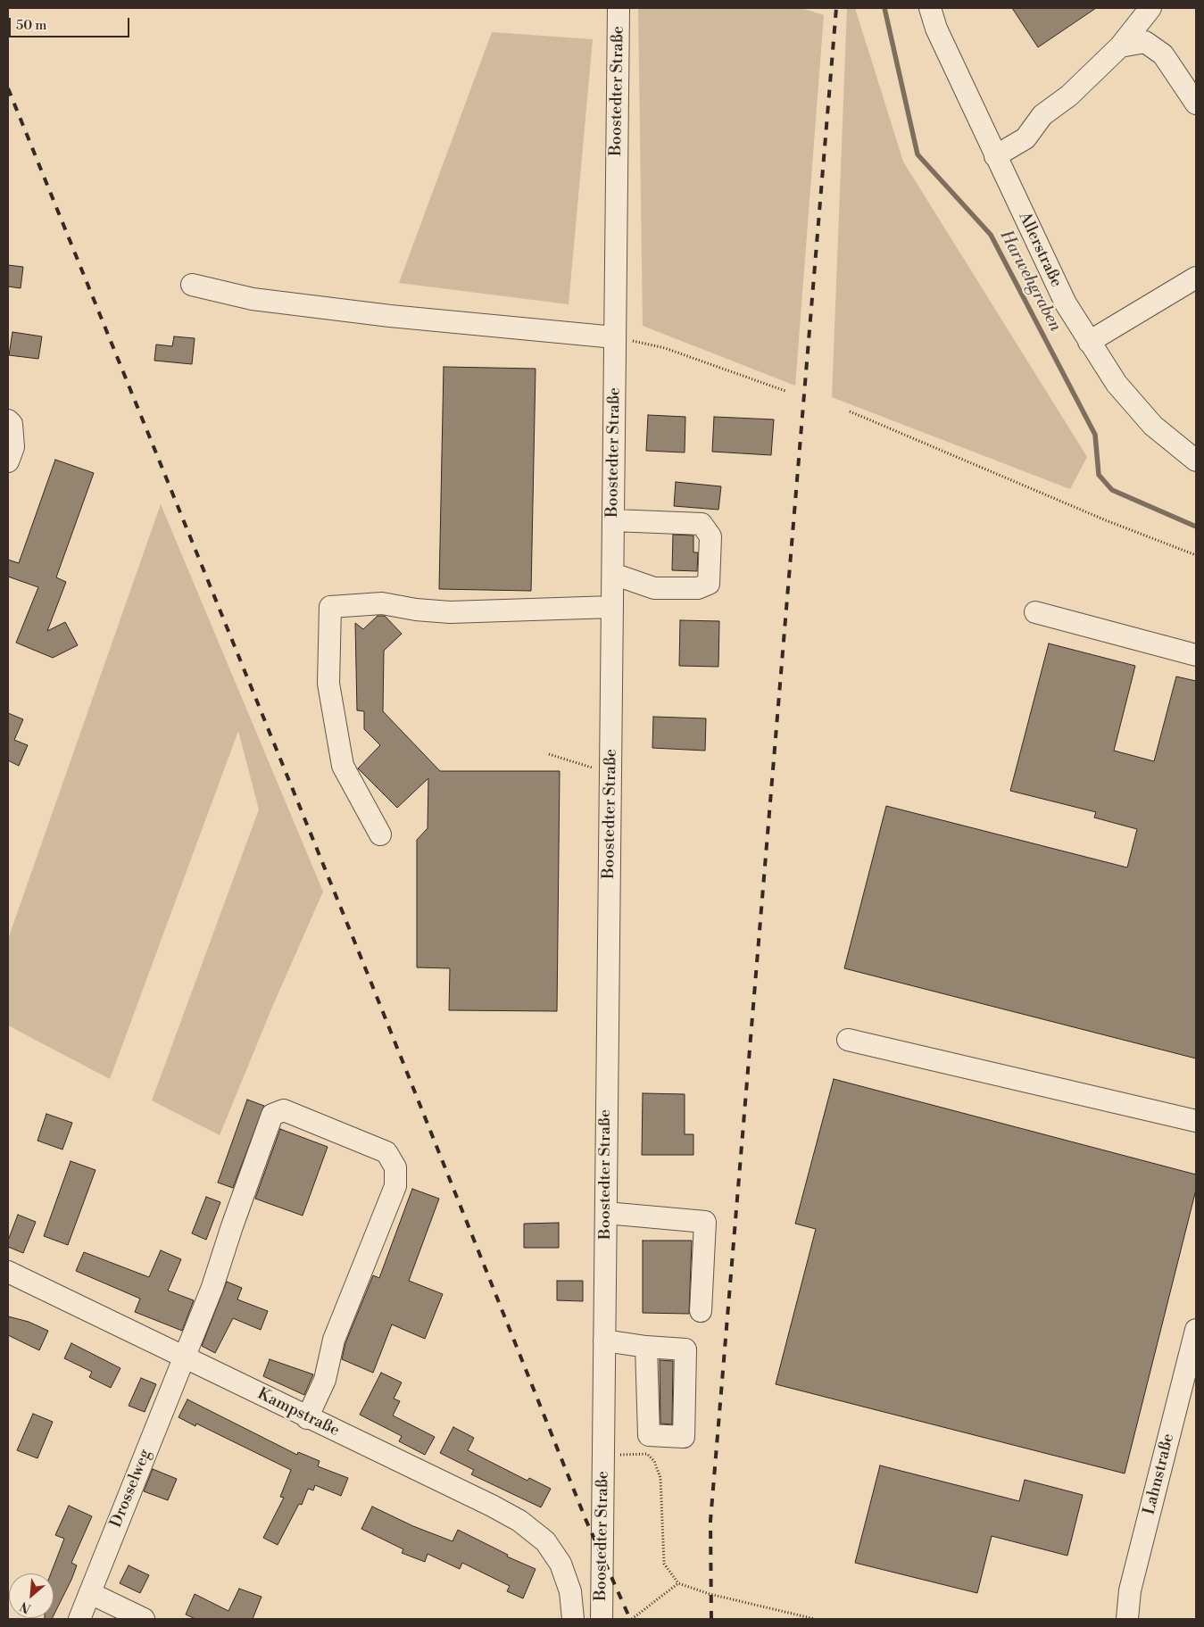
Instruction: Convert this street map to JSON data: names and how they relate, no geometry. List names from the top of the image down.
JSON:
{
  "streets": {
    "street": [
      "Boostedter Straße",
      "Allerstraße",
      "Kampstraße",
      "Lahnstraße",
      "Drosselweg"
    ]
  },
  "crossings": [
    ["Kampstraße", "Drosselweg"]
  ],
  "water": ["Harwehgraben"],
  "scale_bar": "50 m",
  "north": "bottom left"
}
